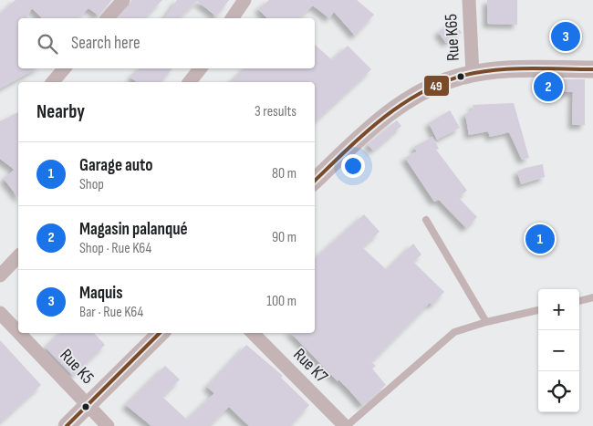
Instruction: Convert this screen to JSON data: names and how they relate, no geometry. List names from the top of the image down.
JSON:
{
  "streets": {
    "street": ["Rue K65", "Rue K7", "Rue K5"]
  },
  "lines": ["transit line 49"],
  "page": {
    "search": "Search here",
    "pins": ["3", "2", "1"],
    "heading": ["Nearby", "3 results"],
    "list": [
      {
        "mark": "1",
        "name": "Garage auto",
        "note": "Shop",
        "value": "80 m"
      },
      {
        "mark": "2",
        "name": "Magasin palanqué",
        "note": "Shop · Rue K64",
        "value": "90 m"
      },
      {
        "mark": "3",
        "name": "Maquis",
        "note": "Bar · Rue K64",
        "value": "100 m"
      }
    ],
    "map_buttons": ["+", "−"]
  }
}
